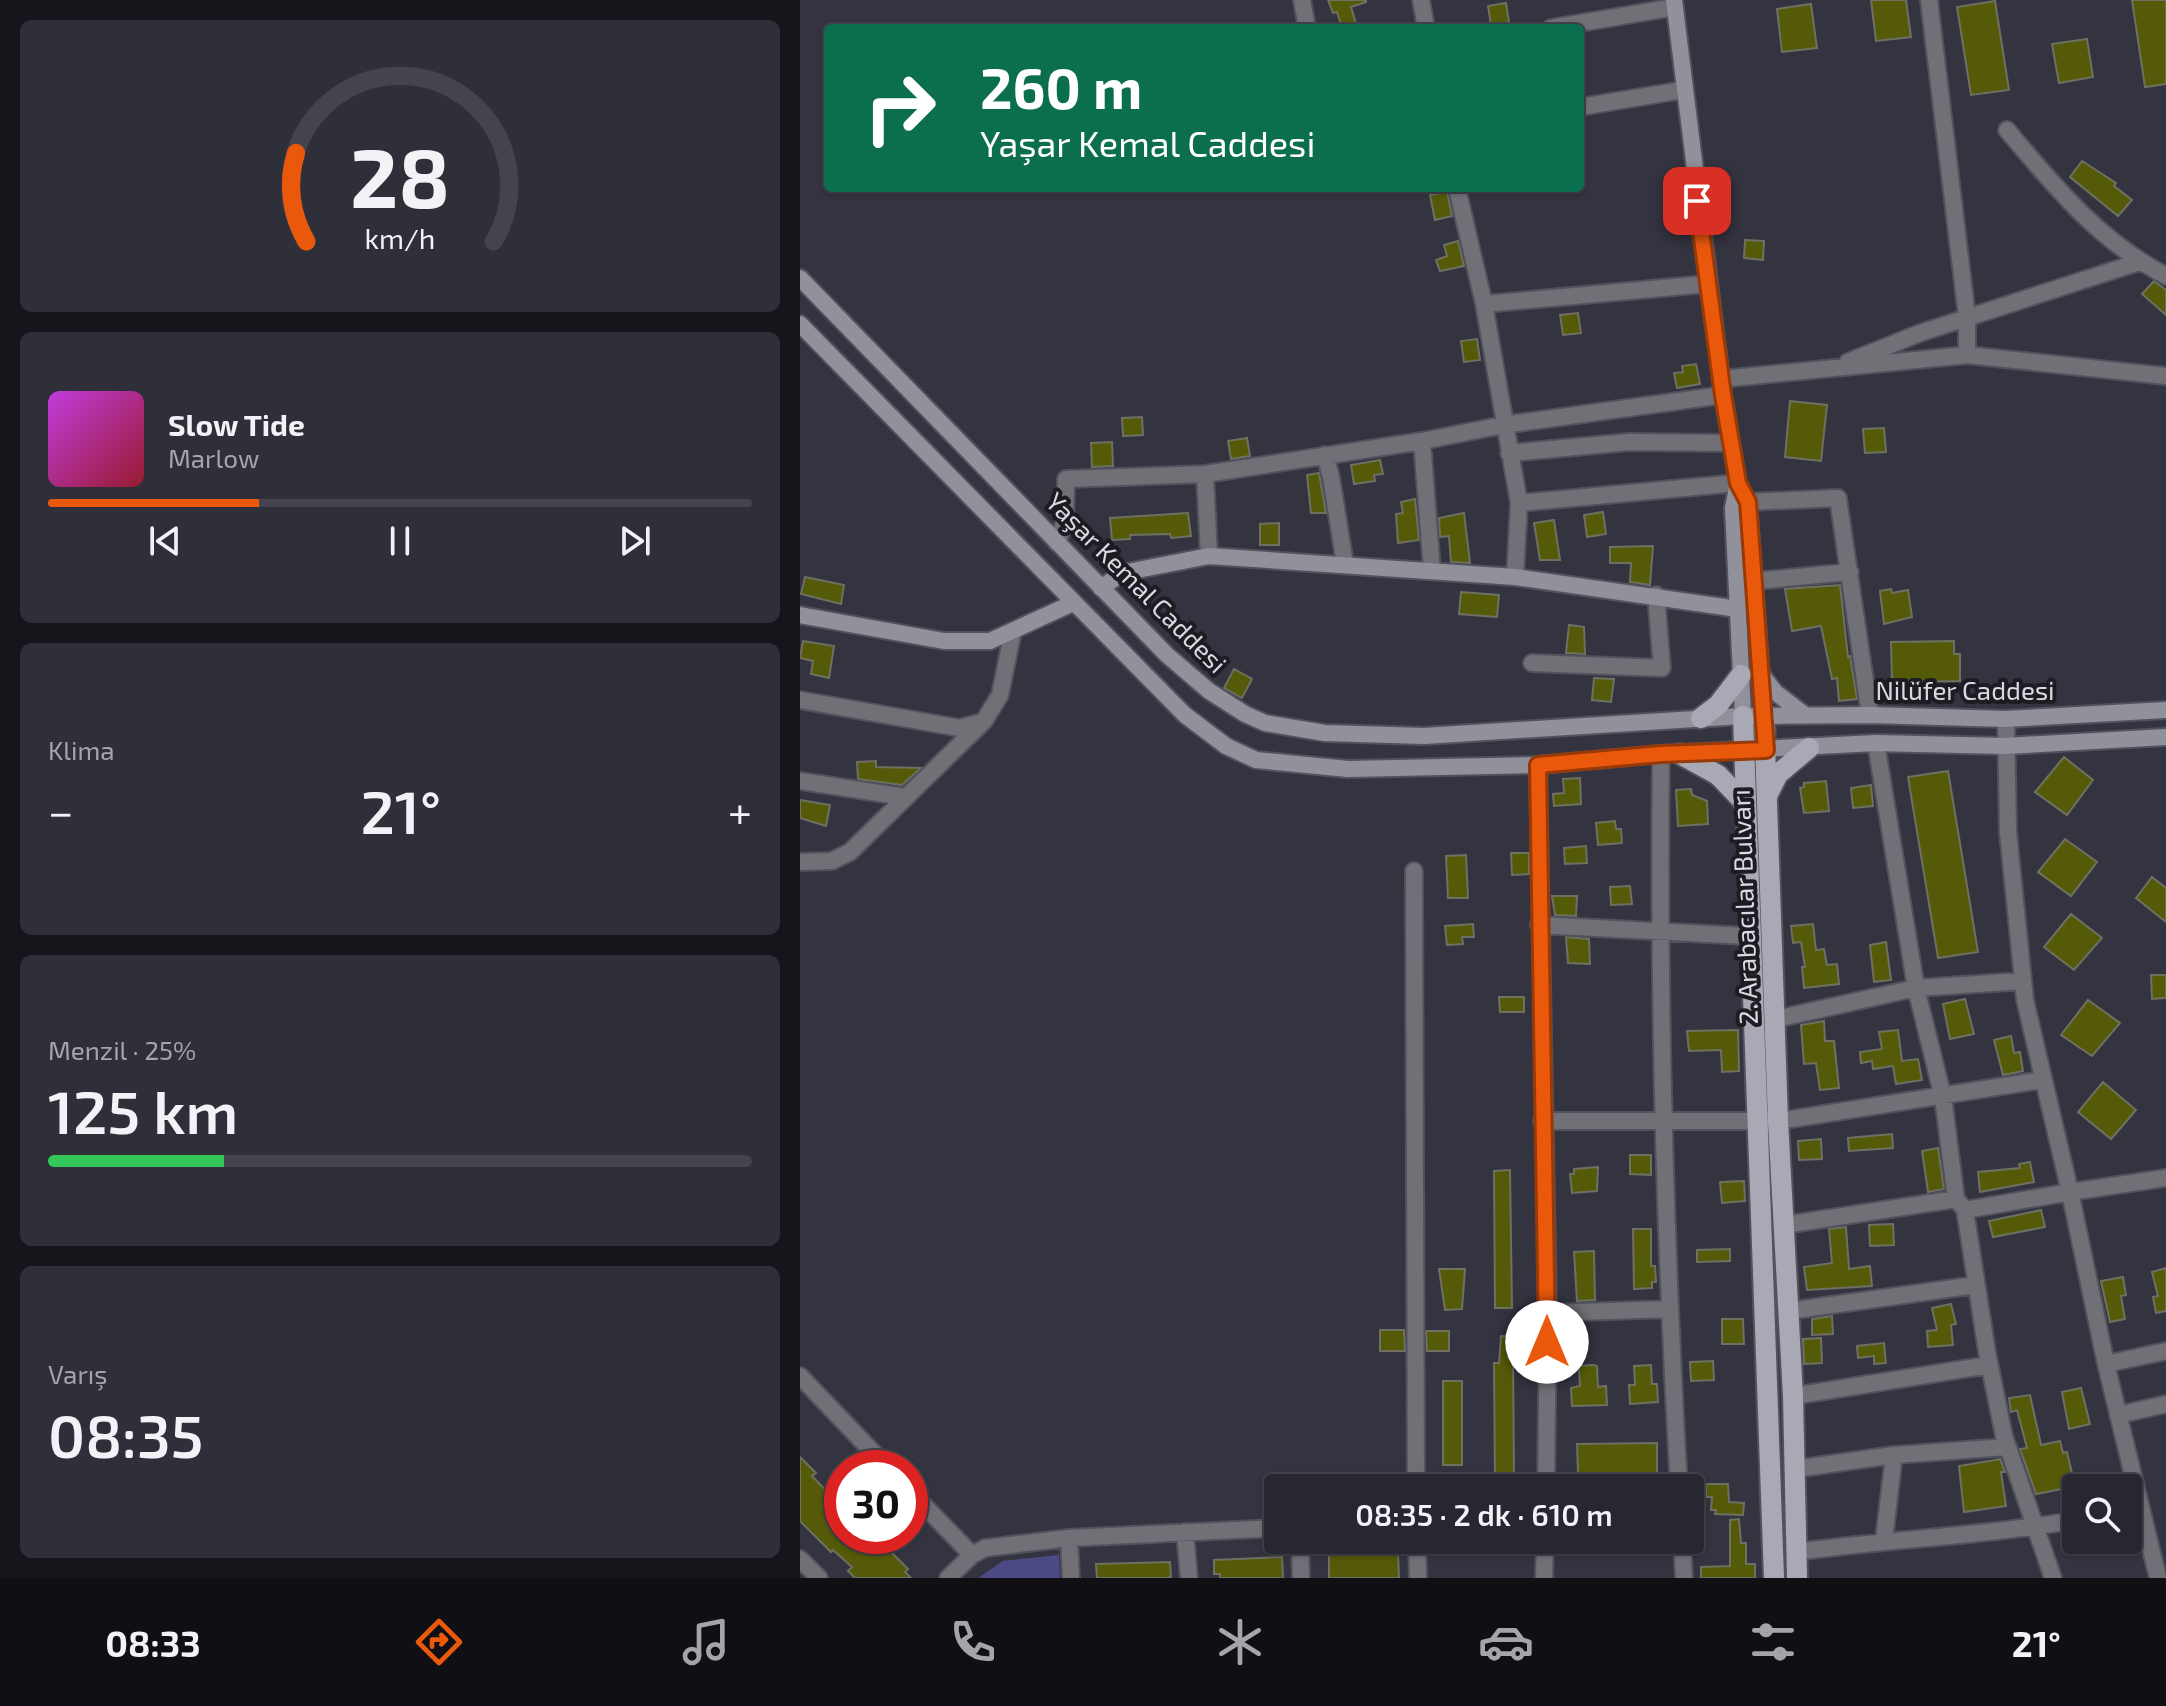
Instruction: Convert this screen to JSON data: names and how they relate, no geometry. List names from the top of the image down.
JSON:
{
  "streets": {
    "main road": ["2. Arabacılar Bulvarı"],
    "street": ["Yaşar Kemal Caddesi", "Nilüfer Caddesi"]
  },
  "crossings": [
    ["Yaşar Kemal Caddesi", "Nilüfer Caddesi"],
    ["Yaşar Kemal Caddesi", "2. Arabacılar Bulvarı"],
    ["Nilüfer Caddesi", "2. Arabacılar Bulvarı"]
  ],
  "page": {
    "turn": ["260 m", "Yaşar Kemal Caddesi"],
    "song": ["Slow Tide", "Marlow"],
    "tile": [
      "Klima",
      ["Menzil · 25%", "125 km"],
      ["Varış", "08:35"]
    ],
    "heat": ["−", "21°", "+"],
    "limit": "30",
    "trip": "08:35 · 2 dk · 610 m",
    "tabs": ["08:33", "21°"],
    "gauge": ["28", "km/h"]
  }
}
